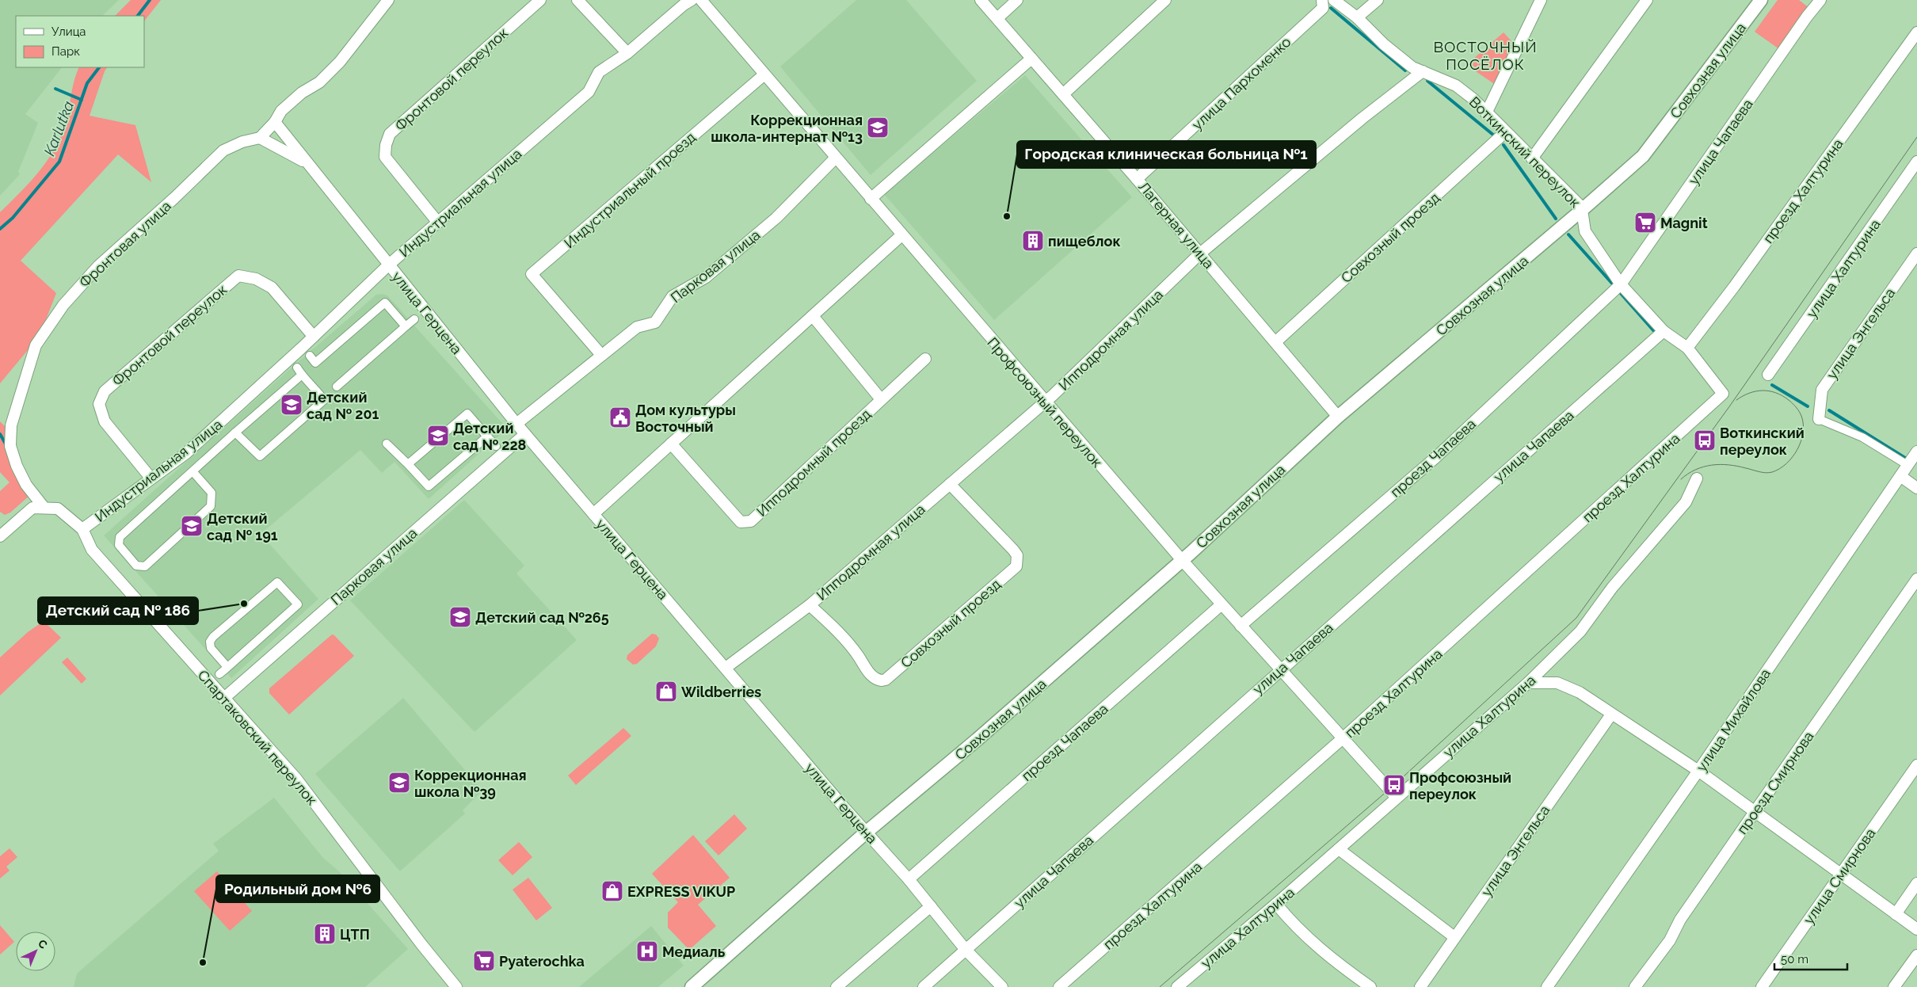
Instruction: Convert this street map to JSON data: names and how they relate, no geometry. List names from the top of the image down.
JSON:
{
  "streets": {
    "street": [
      "Совхозная улица",
      "Фронтовой переулок",
      "улица Пархоменко",
      "улица Чапаева",
      "Воткинский переулок",
      "Индустриальный проезд",
      "проезд Халтурина",
      "Индустриальная улица",
      "Лагерная улица",
      "Совхозный проезд",
      "Фронтовая улица",
      "Парковая улица",
      "улица Халтурина",
      "улица Герцена",
      "улица Энгельса",
      "Ипподромная улица",
      "Профсоюзный переулок",
      "проезд Чапаева",
      "Ипподромный проезд",
      "улица Михайлова",
      "Спартаковский переулок",
      "проезд Смирнова",
      "улица Смирнова"
    ]
  },
  "crossings": [
    ["Совхозная улица", "Воткинский переулок"],
    ["Совхозная улица", "Лагерная улица"],
    ["Совхозная улица", "улица Герцена"],
    ["Совхозная улица", "Профсоюзный переулок"],
    ["Фронтовой переулок", "Индустриальная улица"],
    ["улица Пархоменко", "Лагерная улица"],
    ["улица Чапаева", "Воткинский переулок"],
    ["улица Чапаева", "улица Герцена"],
    ["улица Чапаева", "Профсоюзный переулок"],
    ["улица Чапаева", "проезд Чапаева"],
    ["Воткинский переулок", "проезд Халтурина"],
    ["Воткинский переулок", "Совхозный проезд"],
    ["Воткинский переулок", "Ипподромная улица"],
    ["Воткинский переулок", "проезд Чапаева"],
    ["Индустриальный проезд", "Парковая улица"],
    ["Индустриальный проезд", "Профсоюзный переулок"],
    ["проезд Халтурина", "Профсоюзный переулок"],
    ["Индустриальная улица", "улица Герцена"],
    ["Индустриальная улица", "Спартаковский переулок"],
    ["Лагерная улица", "Совхозный проезд"],
    ["Лагерная улица", "Ипподромная улица"],
    ["Совхозный проезд", "Ипподромная улица"],
    ["Фронтовая улица", "Спартаковский переулок"],
    ["Парковая улица", "улица Герцена"],
    ["Парковая улица", "Профсоюзный переулок"],
    ["Парковая улица", "Спартаковский переулок"],
    ["улица Халтурина", "Профсоюзный переулок"],
    ["улица Герцена", "Ипподромная улица"],
    ["улица Герцена", "проезд Чапаева"],
    ["Ипподромная улица", "Профсоюзный переулок"],
    ["Профсоюзный переулок", "проезд Чапаева"]
  ],
  "districts": ["ВОСТОЧНЫЙ ПОСЁЛОК"],
  "water": ["Karlutka"],
  "places": {
    "school or university": [
      "Коррекционная школа-интернат №13",
      "Детский сад № 201",
      "Детский сад № 228",
      "Детский сад № 191",
      "Детский сад №265",
      "Коррекционная школа №39"
    ],
    "other": ["Городская клиническая больница №1", "Детский сад № 186", "Родильный дом №6"],
    "supermarket": ["Magnit", "Pyaterochka"],
    "building": ["пищеблок", "ЦТП"],
    "public building": ["Дом культуры Восточный"],
    "bus stop": ["Воткинский переулок", "Профсоюзный переулок"],
    "shop": ["Wildberries", "EXPRESS VIKUP"],
    "hospital": ["Медиаль"]
  },
  "legend": ["Улица", "Парк"],
  "scale_bar": "50 m",
  "north": "top right"
}
